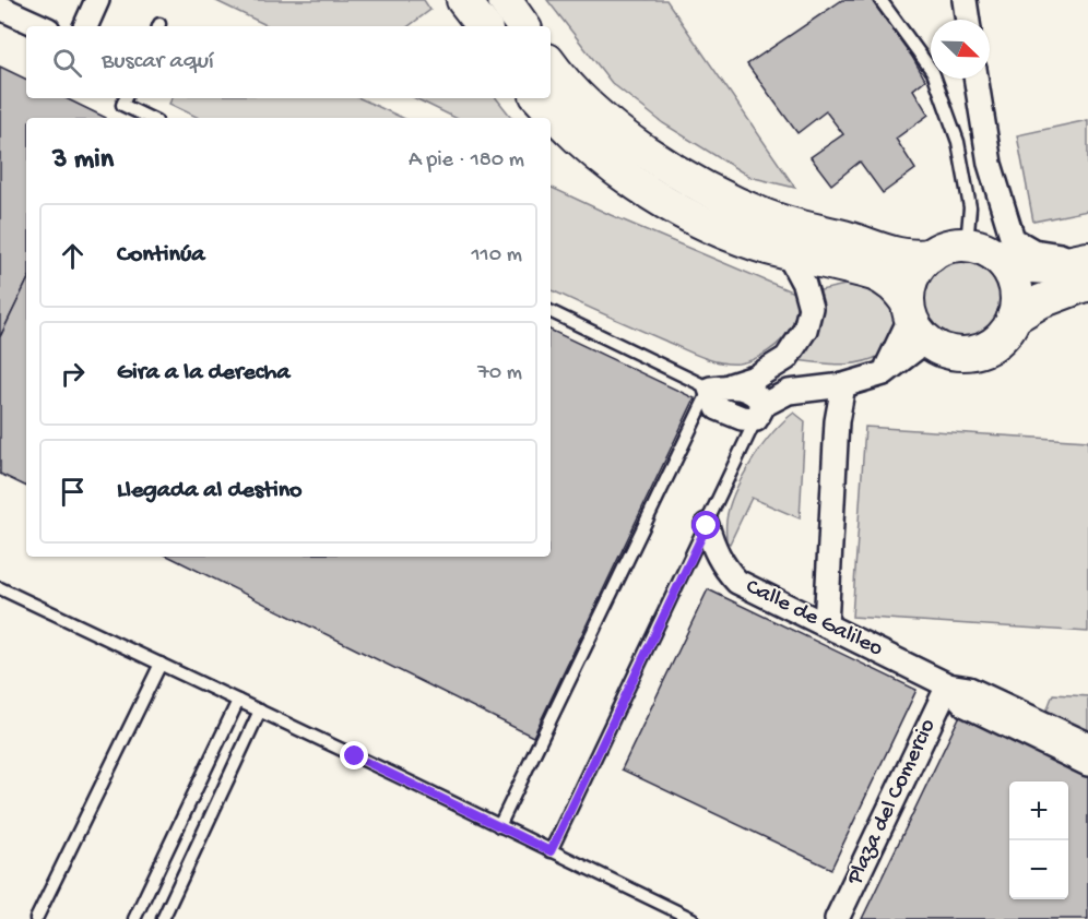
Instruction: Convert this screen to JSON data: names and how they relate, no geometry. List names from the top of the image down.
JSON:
{
  "streets": {
    "street": ["Calle de Galileo", "Plaza del Comercio"]
  },
  "crossings": [
    ["Calle de Galileo", "Plaza del Comercio"]
  ],
  "north": "bottom right",
  "page": {
    "search": "Buscar aquí",
    "heading": ["3 min", "A pie · 180 m"],
    "list": [
      ["Continúa", "110 m"],
      ["Gira a la derecha", "70 m"],
      "Llegada al destino"
    ],
    "map_buttons": ["+", "−"]
  }
}
